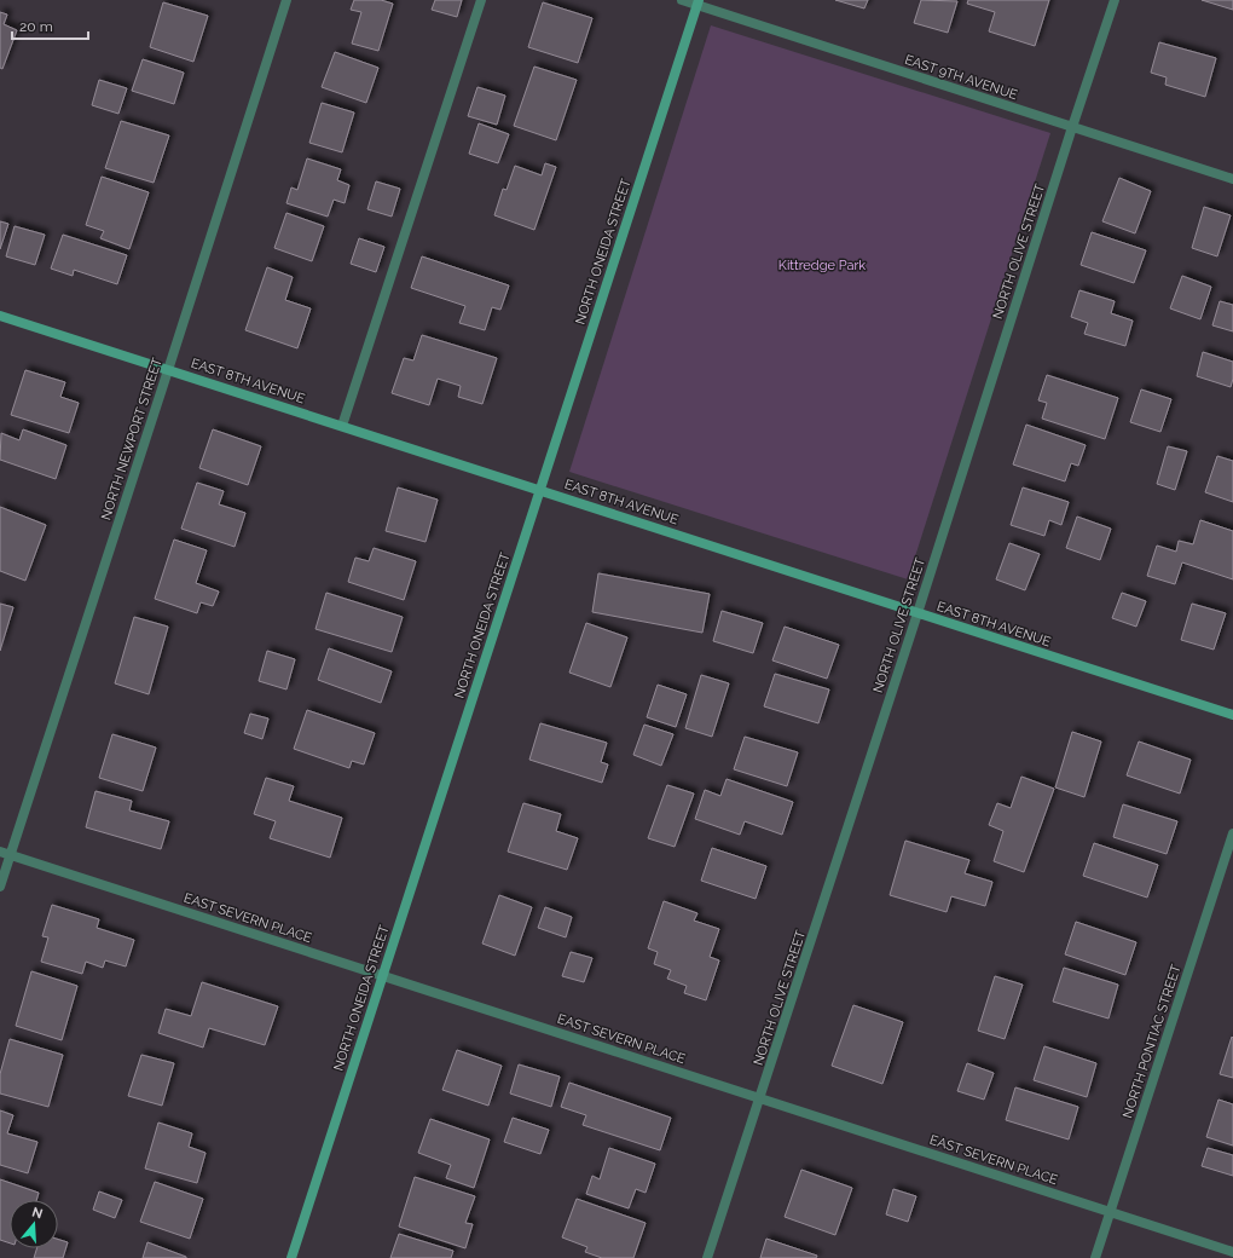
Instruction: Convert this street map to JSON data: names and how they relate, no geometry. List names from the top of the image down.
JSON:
{
  "streets": {
    "street": [
      "EAST 9TH AVENUE",
      "NORTH ONEIDA STREET",
      "NORTH OLIVE STREET",
      "EAST 8TH AVENUE",
      "NORTH NEWPORT STREET",
      "EAST SEVERN PLACE",
      "NORTH PONTIAC STREET"
    ]
  },
  "crossings": [
    ["EAST 9TH AVENUE", "NORTH ONEIDA STREET"],
    ["EAST 9TH AVENUE", "NORTH OLIVE STREET"],
    ["NORTH ONEIDA STREET", "EAST 8TH AVENUE"],
    ["NORTH ONEIDA STREET", "EAST SEVERN PLACE"],
    ["NORTH OLIVE STREET", "EAST 8TH AVENUE"],
    ["NORTH OLIVE STREET", "EAST SEVERN PLACE"],
    ["EAST 8TH AVENUE", "NORTH NEWPORT STREET"],
    ["NORTH NEWPORT STREET", "EAST SEVERN PLACE"],
    ["EAST SEVERN PLACE", "NORTH PONTIAC STREET"]
  ],
  "parks": ["Kittredge Park"],
  "scale_bar": "20 m",
  "north": "top"
}
